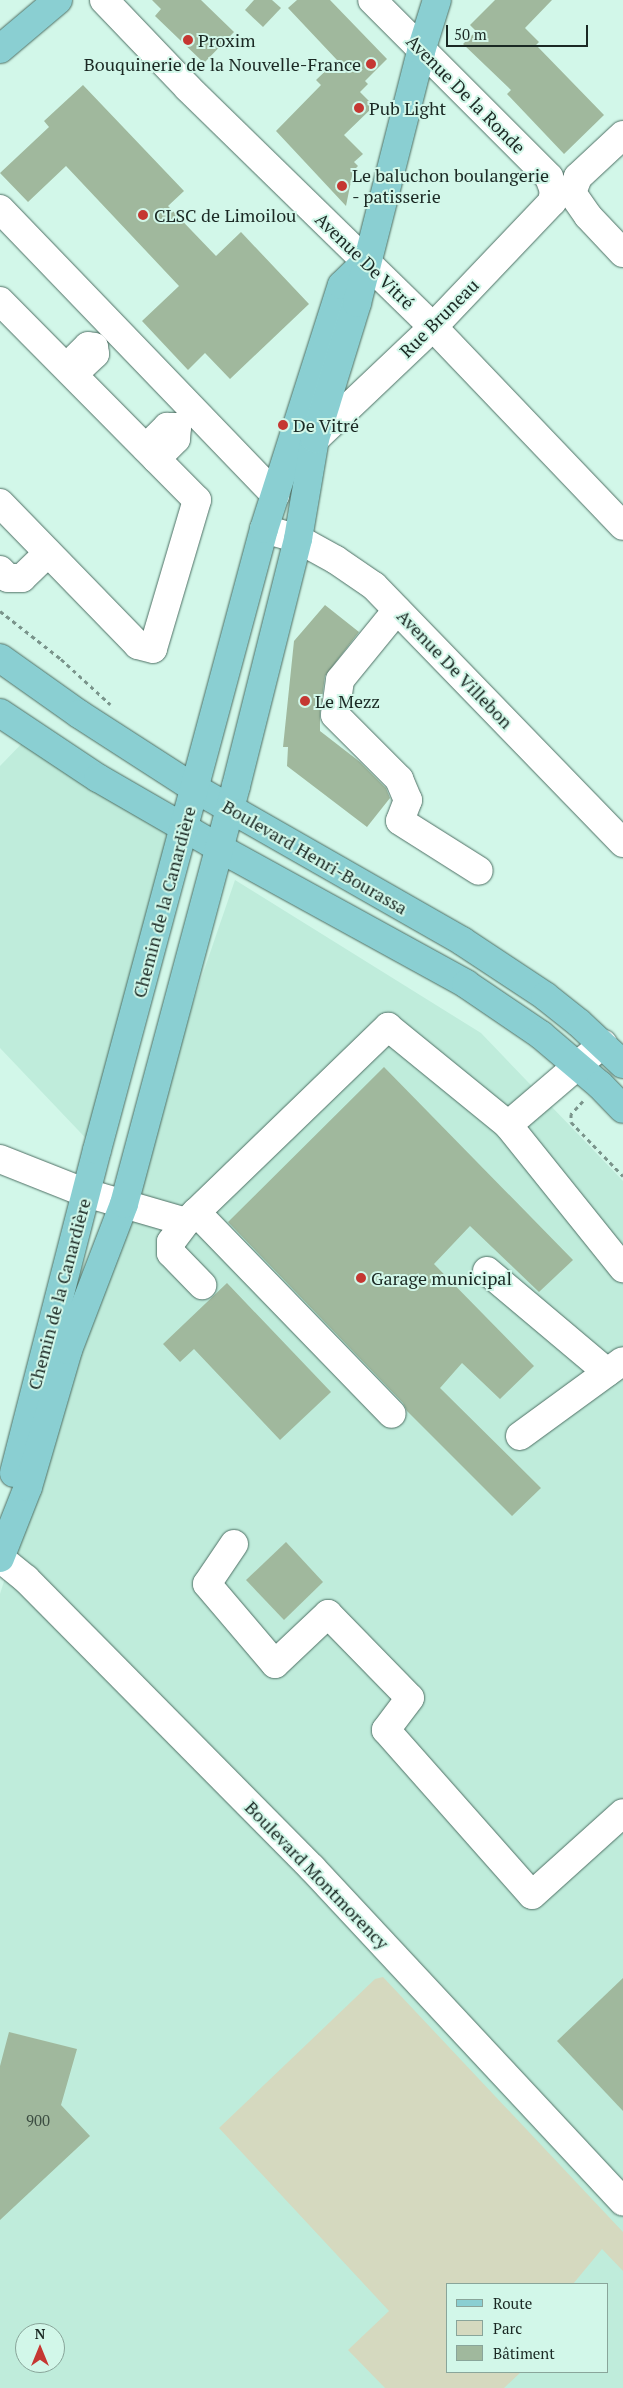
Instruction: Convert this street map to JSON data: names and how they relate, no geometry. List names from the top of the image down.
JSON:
{
  "streets": {
    "main road": ["Boulevard Henri-Bourassa", "Chemin de la Canardière"],
    "street": [
      "Avenue De la Ronde",
      "Avenue De Vitré",
      "Rue Bruneau",
      "Avenue De Villebon",
      "Boulevard Montmorency"
    ]
  },
  "crossings": [
    ["Avenue De la Ronde", "Rue Bruneau"],
    ["Avenue De la Ronde", "Chemin de la Canardière"],
    ["Avenue De Vitré", "Rue Bruneau"],
    ["Avenue De Vitré", "Chemin de la Canardière"],
    ["Rue Bruneau", "Chemin de la Canardière"],
    ["Avenue De Villebon", "Chemin de la Canardière"],
    ["Boulevard Henri-Bourassa", "Chemin de la Canardière"],
    ["Chemin de la Canardière", "Boulevard Montmorency"]
  ],
  "places": [
    "Proxim",
    "Bouquinerie de la Nouvelle-France",
    "Pub Light",
    "Le baluchon boulangerie - patisserie",
    "CLSC de Limoilou",
    "De Vitré",
    "Le Mezz",
    "Garage municipal"
  ],
  "house_numbers": ["900"],
  "legend": ["Route", "Parc", "Bâtiment"],
  "scale_bar": "50 m",
  "north": "top"
}
